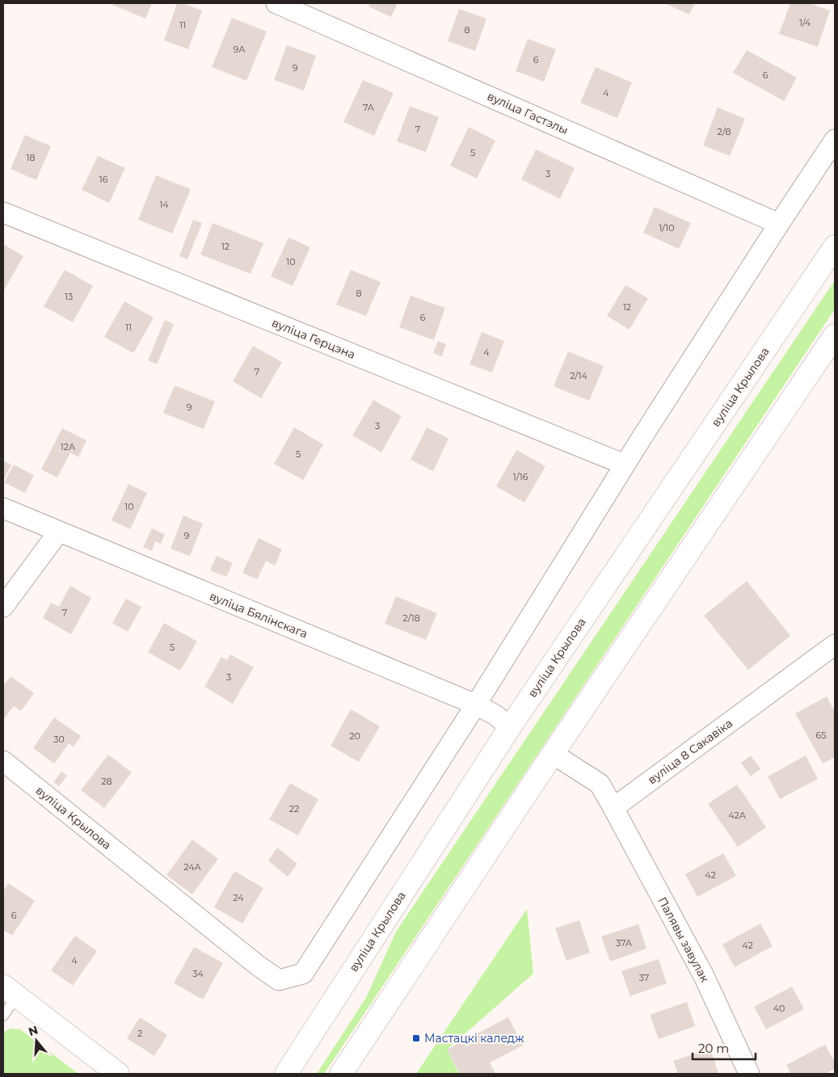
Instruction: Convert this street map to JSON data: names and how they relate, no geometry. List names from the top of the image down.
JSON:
{
  "streets": {
    "main road": ["вуліца Крылова"],
    "street": [
      "вуліца Гастэлы",
      "вуліца Герцэна",
      "вуліца Бялінскага",
      "вуліца 8 Сакавіка",
      "Палявы завулак"
    ]
  },
  "crossings": [
    ["вуліца Крылова", "вуліца Бялінскага"],
    ["вуліца 8 Сакавіка", "Палявы завулак"]
  ],
  "places": {
    "transit": ["Мастацкі каледж"]
  },
  "house_numbers": [
    "1/4",
    "11",
    "8",
    "9А",
    "6",
    "9",
    "6",
    "4",
    "7А",
    "7",
    "2/8",
    "5",
    "18",
    "3",
    "16",
    "14",
    "1/10",
    "12",
    "10",
    "8",
    "13",
    "12",
    "6",
    "11",
    "4",
    "7",
    "2/14",
    "9",
    "3",
    "12А",
    "5",
    "1/16",
    "10",
    "9",
    "7",
    "2/18",
    "5",
    "3",
    "65",
    "20",
    "30",
    "28",
    "22",
    "42А",
    "24А",
    "42",
    "24",
    "6",
    "37А",
    "42",
    "4",
    "34",
    "37",
    "40",
    "2"
  ],
  "scale_bar": "20 m",
  "north": "top"
}
